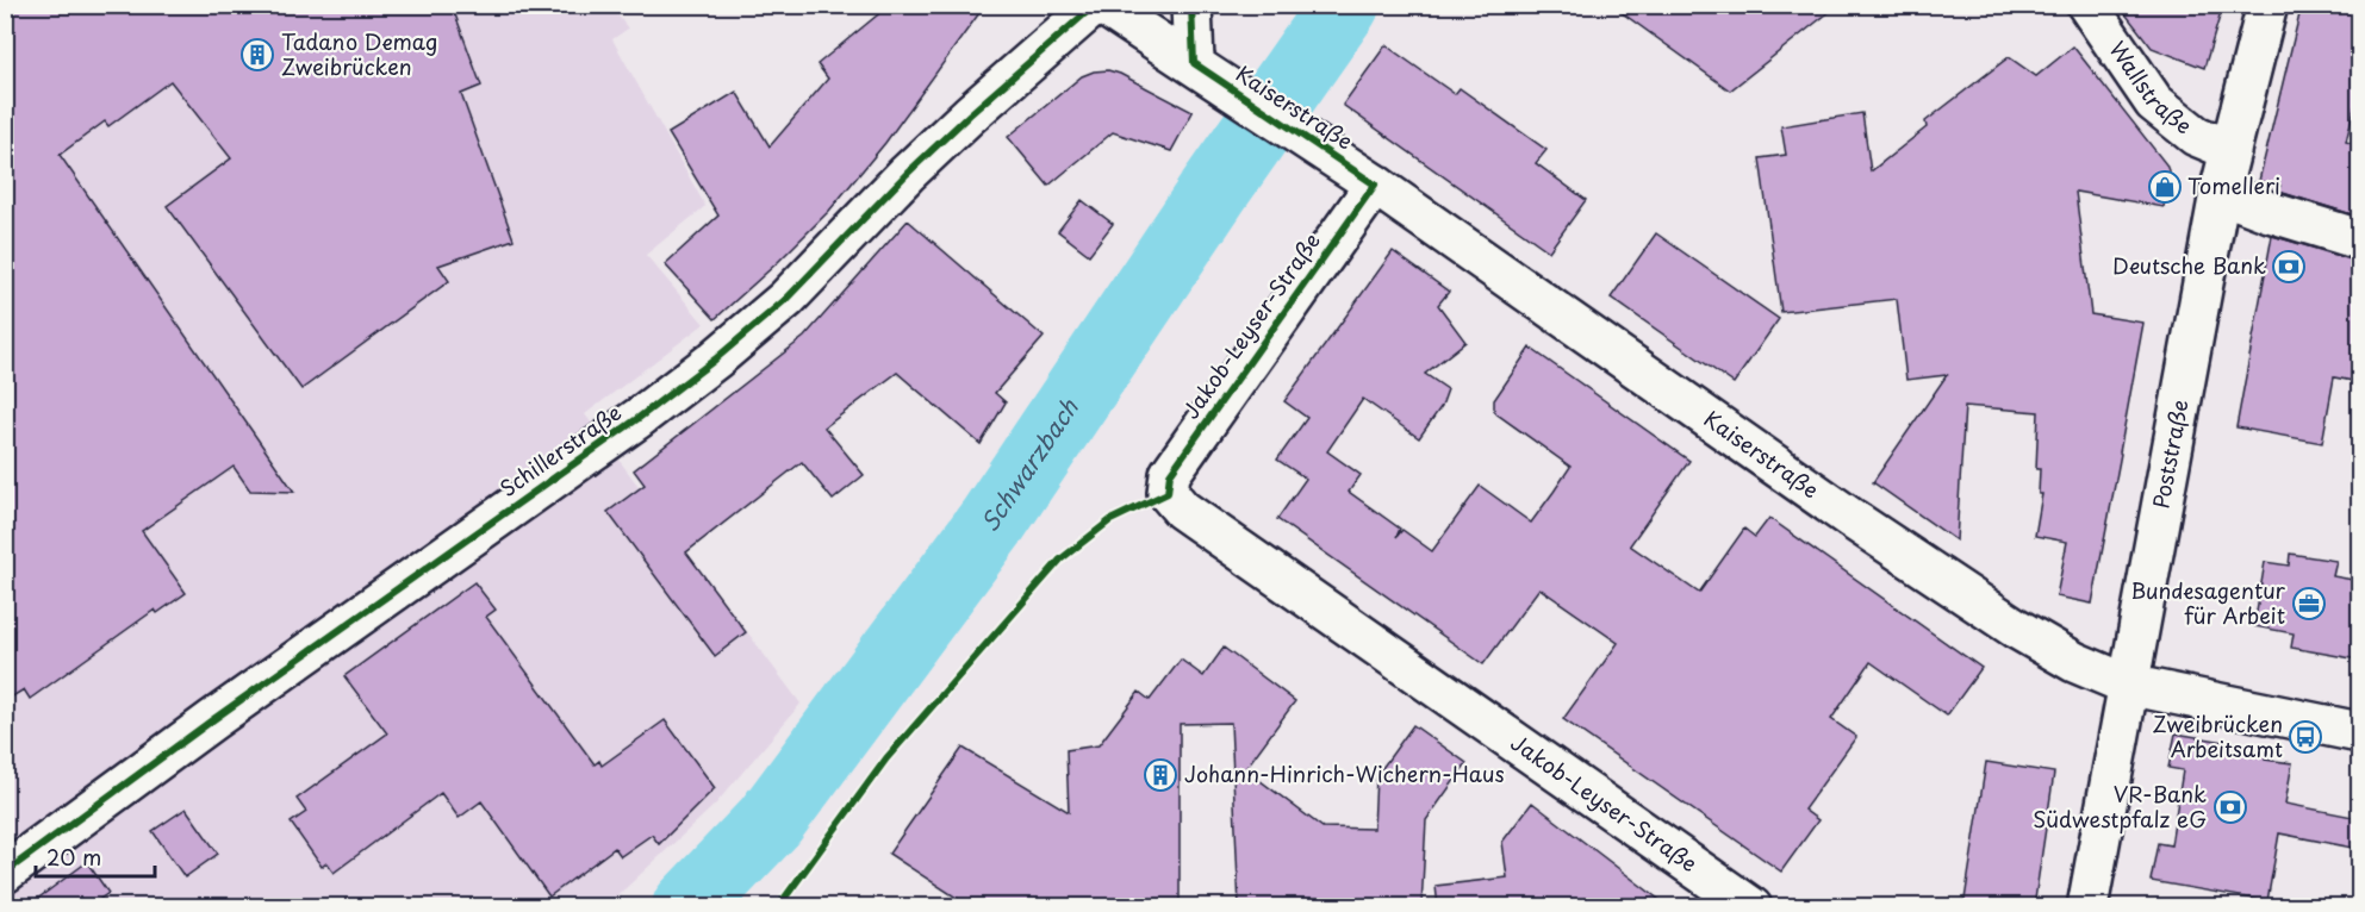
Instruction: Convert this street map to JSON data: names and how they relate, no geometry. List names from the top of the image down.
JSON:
{
  "streets": {
    "street": [
      "Wallstraße",
      "Kaiserstraße",
      "Jakob-Leyser-Straße",
      "Schillerstraße",
      "Poststraße"
    ]
  },
  "crossings": [
    ["Wallstraße", "Poststraße"],
    ["Kaiserstraße", "Jakob-Leyser-Straße"],
    ["Kaiserstraße", "Poststraße"]
  ],
  "water": ["Schwarzbach"],
  "places": {
    "building": ["Tadano Demag Zweibrücken", "Johann-Hinrich-Wichern-Haus"],
    "shop": ["Tomelleri"],
    "bank": ["Deutsche Bank", "VR-Bank Südwestpfalz eG"],
    "office": ["Bundesagentur für Arbeit"],
    "bus stop": ["Zweibrücken Arbeitsamt"]
  },
  "scale_bar": "20 m"
}
